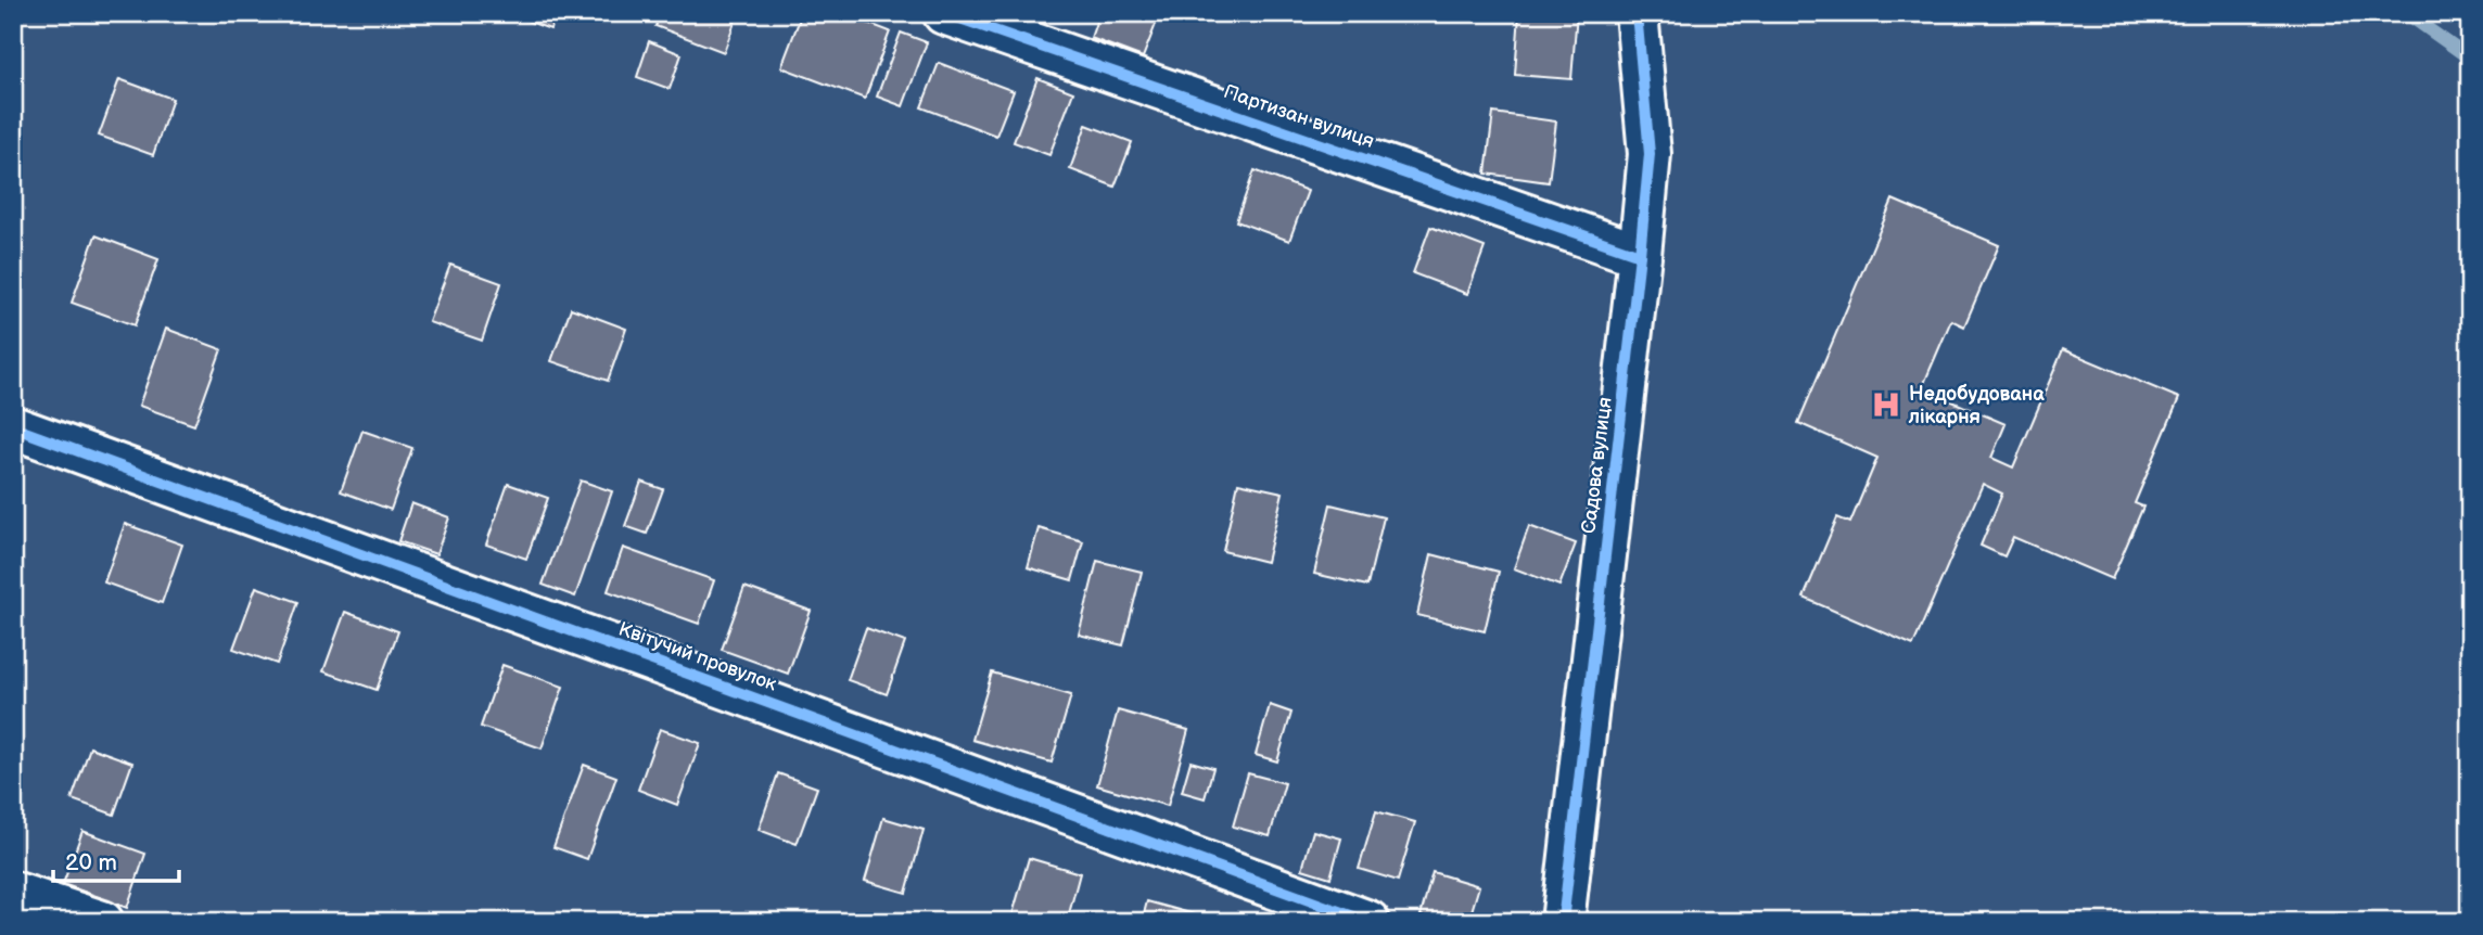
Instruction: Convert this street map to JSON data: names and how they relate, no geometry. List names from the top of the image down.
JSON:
{
  "streets": {
    "street": ["Партизан вулиця", "Садова вулиця", "Квітучий провулок"]
  },
  "crossings": [
    ["Партизан вулиця", "Садова вулиця"]
  ],
  "places": {
    "hospital": ["Недобудована лікарня"]
  },
  "scale_bar": "20 m"
}
